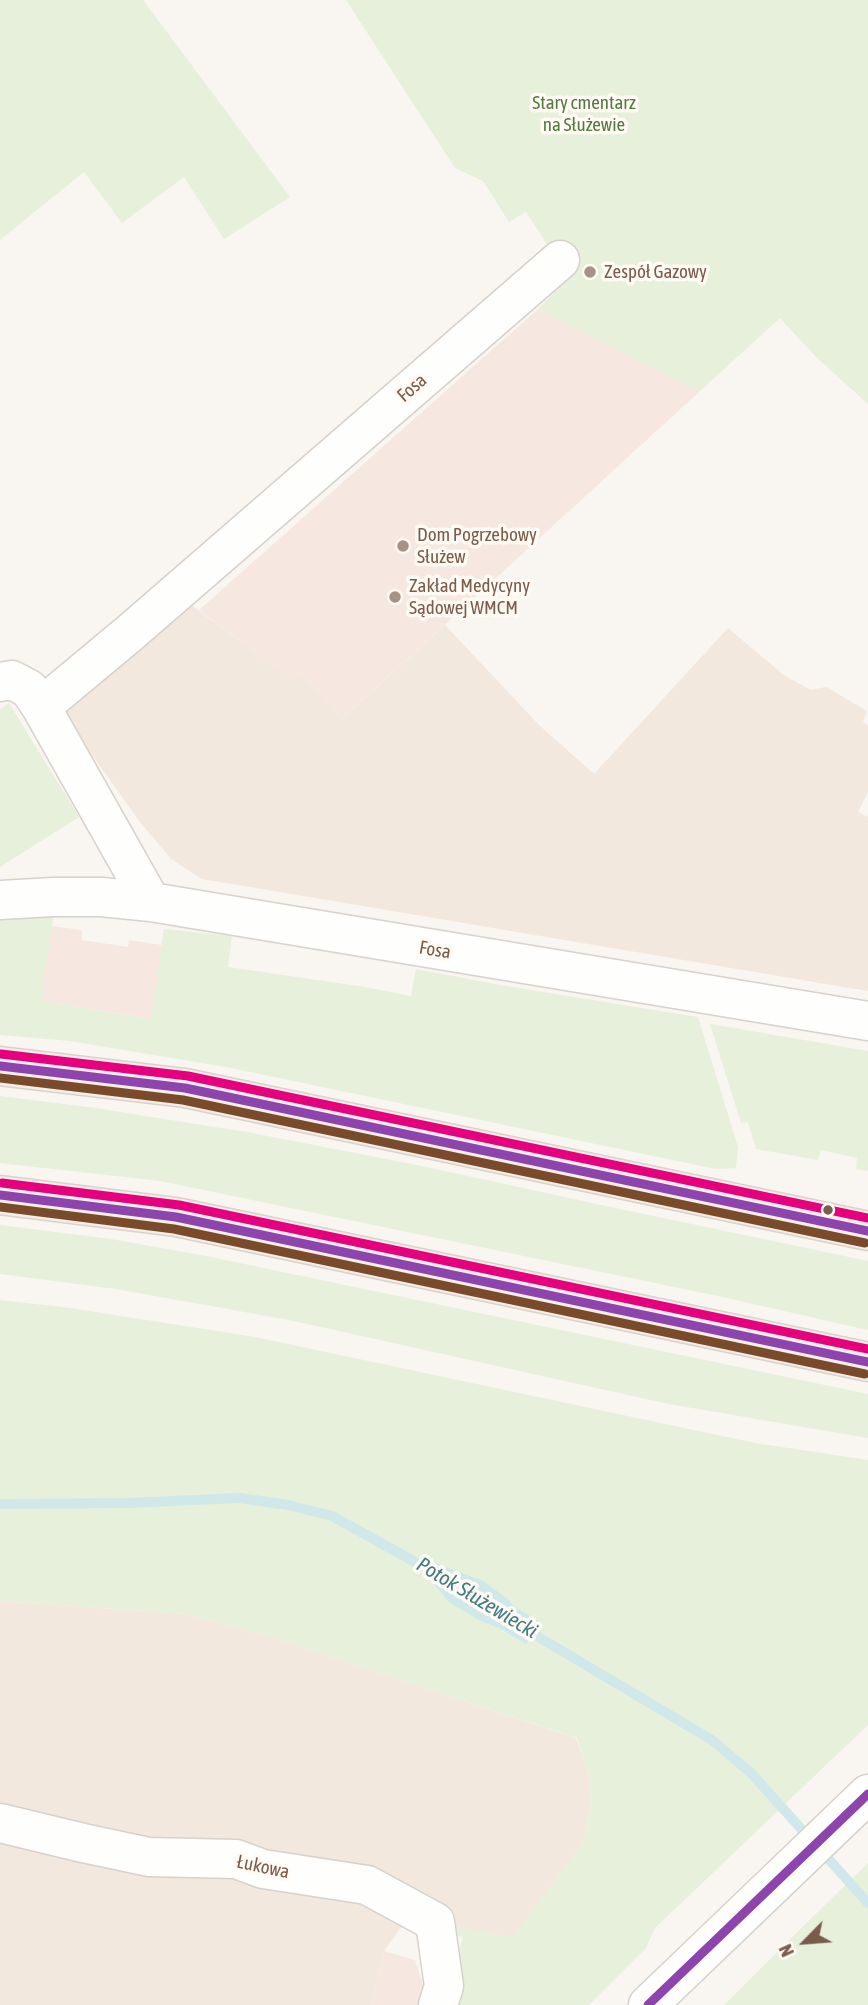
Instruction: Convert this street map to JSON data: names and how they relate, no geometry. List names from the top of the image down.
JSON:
{
  "streets": {
    "street": ["Fosa", "Łukowa"]
  },
  "water": ["Potok Służewiecki"],
  "parks": ["Stary cmentarz na Służewie"],
  "places": ["Zespół Gazowy", "Dom Pogrzebowy Służew", "Zakład Medycyny Sądowej WMCM"],
  "north": "bottom left"
}
